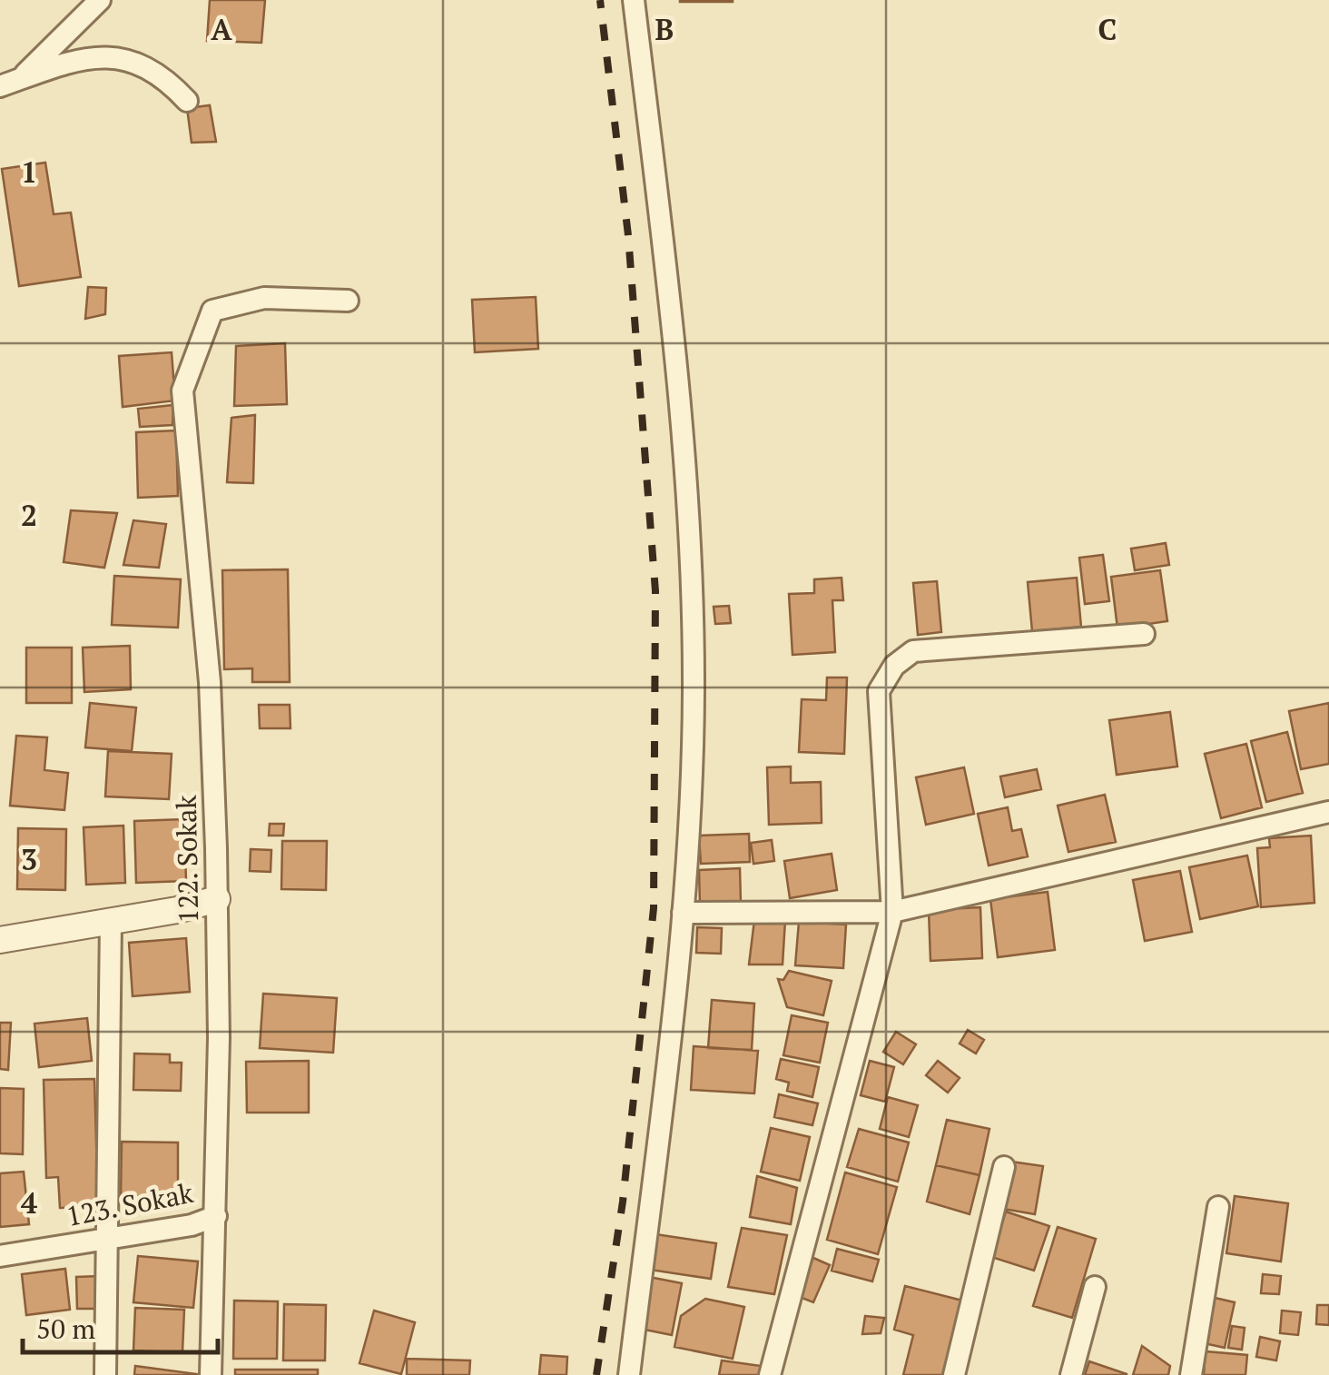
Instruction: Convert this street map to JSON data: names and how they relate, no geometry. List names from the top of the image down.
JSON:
{
  "streets": {
    "street": ["122. Sokak", "123. Sokak"]
  },
  "crossings": [
    ["122. Sokak", "123. Sokak"]
  ],
  "scale_bar": "50 m",
  "grid": {
    "columns": ["A", "B", "C"],
    "rows": [
      "1",
      "2",
      "3",
      "4"
    ]
  }
}
